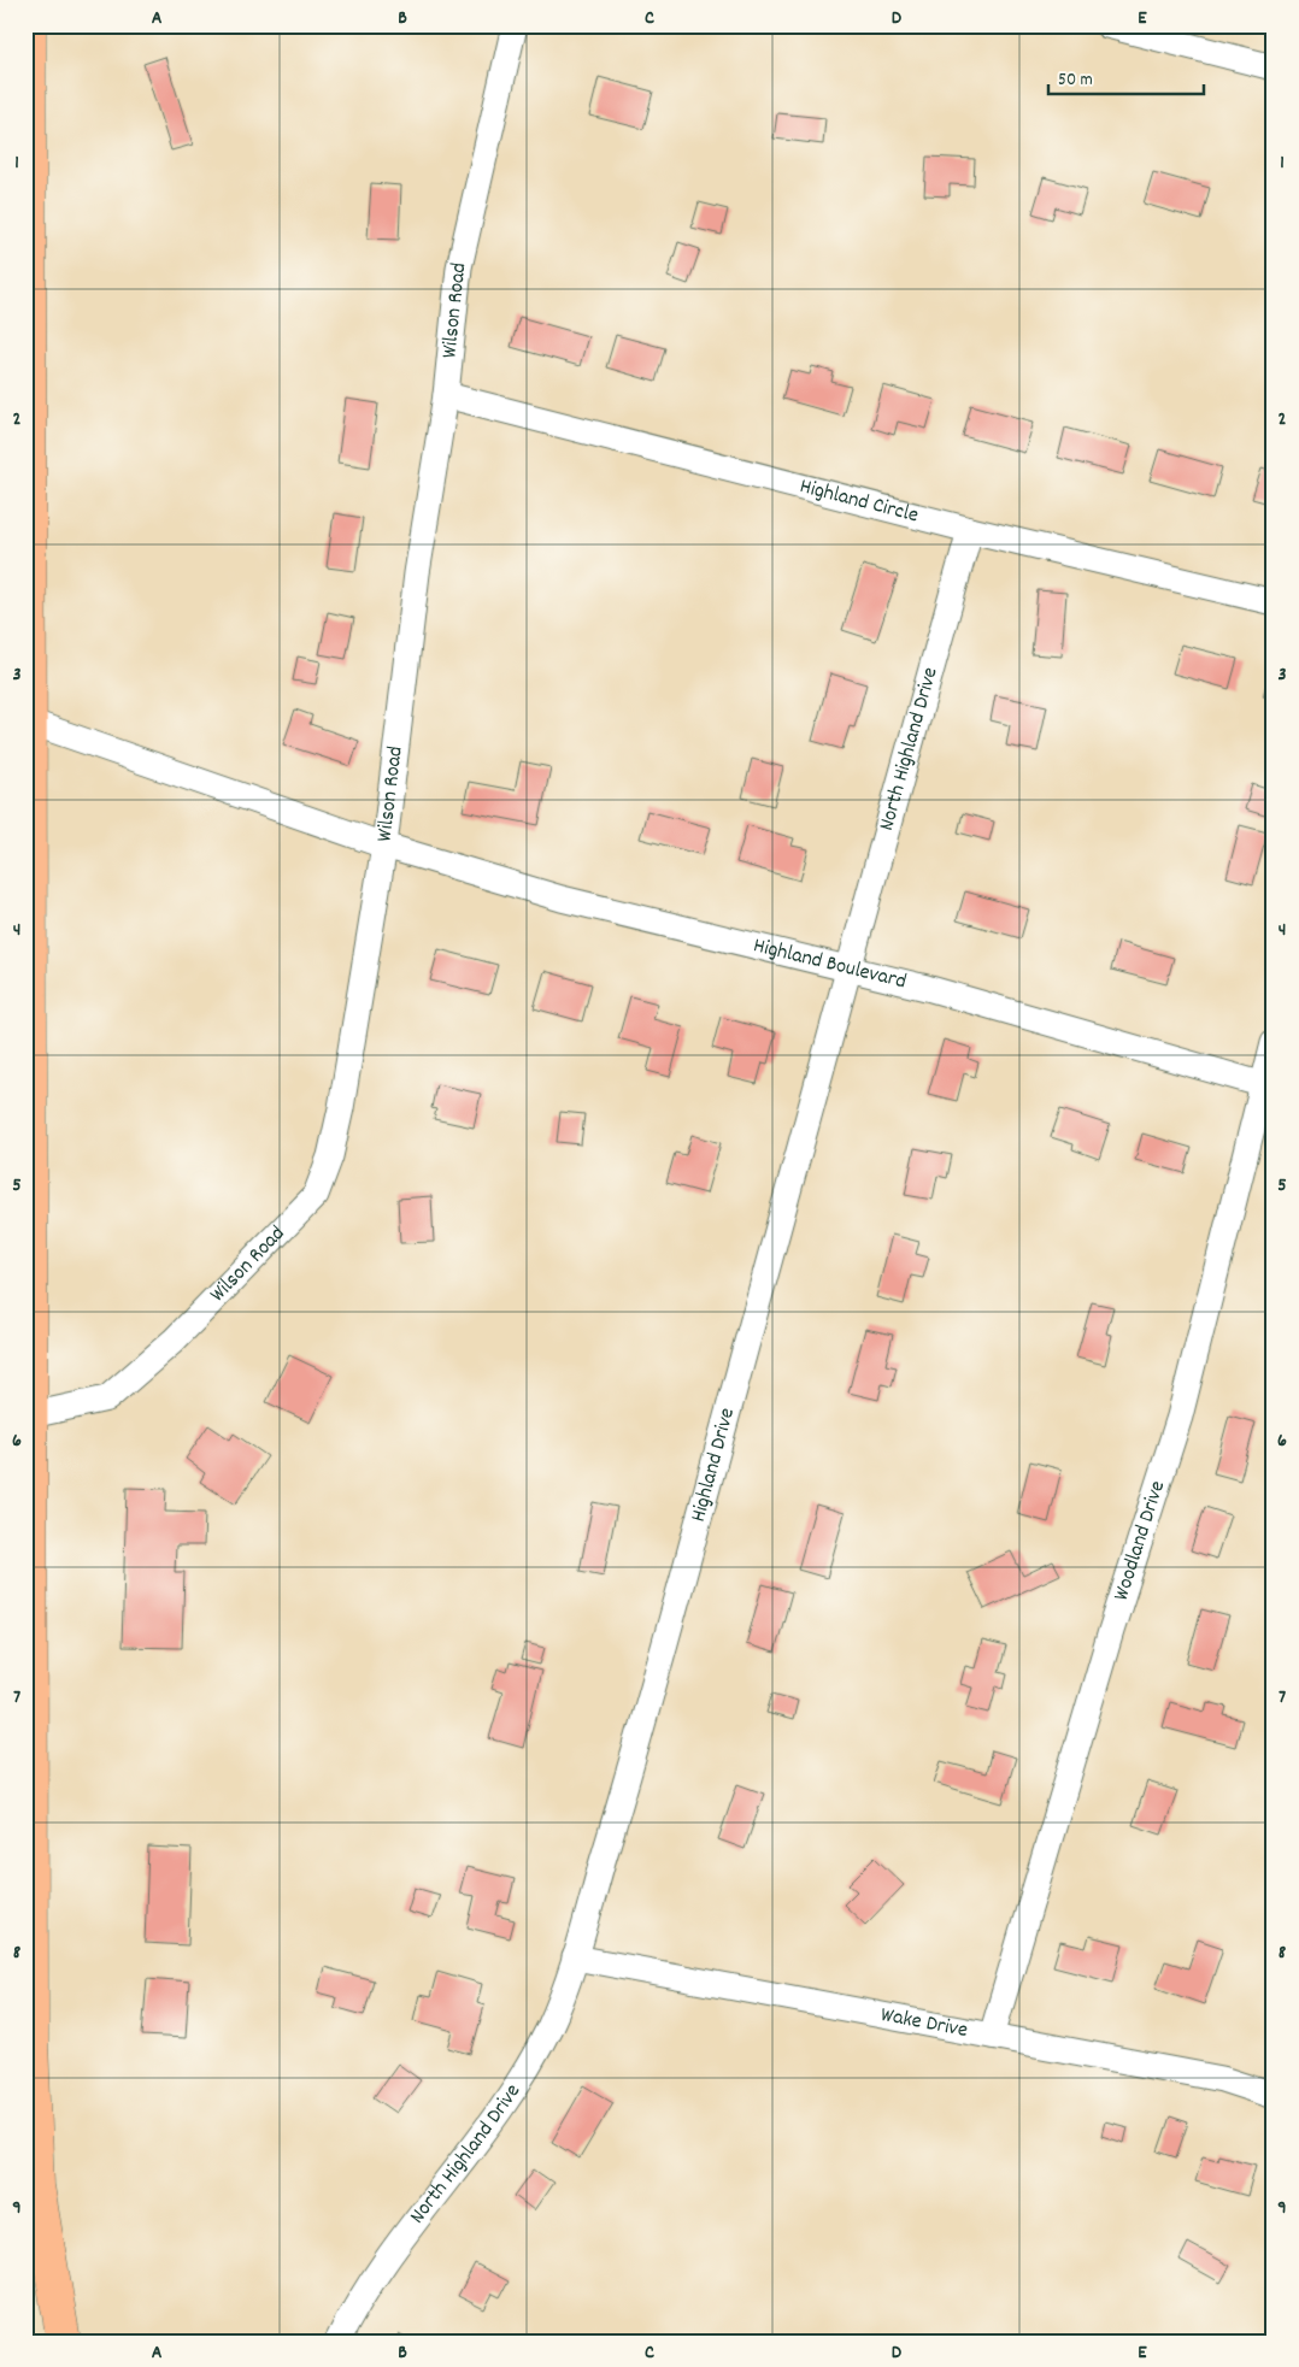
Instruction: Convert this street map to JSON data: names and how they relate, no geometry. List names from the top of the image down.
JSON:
{
  "streets": {
    "street": [
      "Wilson Road",
      "Highland Circle",
      "North Highland Drive",
      "Highland Boulevard",
      "Highland Drive",
      "Woodland Drive",
      "Wake Drive"
    ]
  },
  "crossings": [
    ["Wilson Road", "Highland Circle"],
    ["Wilson Road", "Highland Boulevard"],
    ["Highland Circle", "North Highland Drive"],
    ["North Highland Drive", "Highland Boulevard"],
    ["North Highland Drive", "Highland Drive"],
    ["North Highland Drive", "Wake Drive"],
    ["Highland Boulevard", "Highland Drive"],
    ["Highland Boulevard", "Woodland Drive"],
    ["Highland Drive", "Wake Drive"],
    ["Woodland Drive", "Wake Drive"]
  ],
  "scale_bar": "50 m",
  "grid": {
    "columns": [
      "A",
      "B",
      "C",
      "D",
      "E"
    ],
    "rows": [
      "1",
      "2",
      "3",
      "4",
      "5",
      "6",
      "7",
      "8",
      "9"
    ]
  }
}
